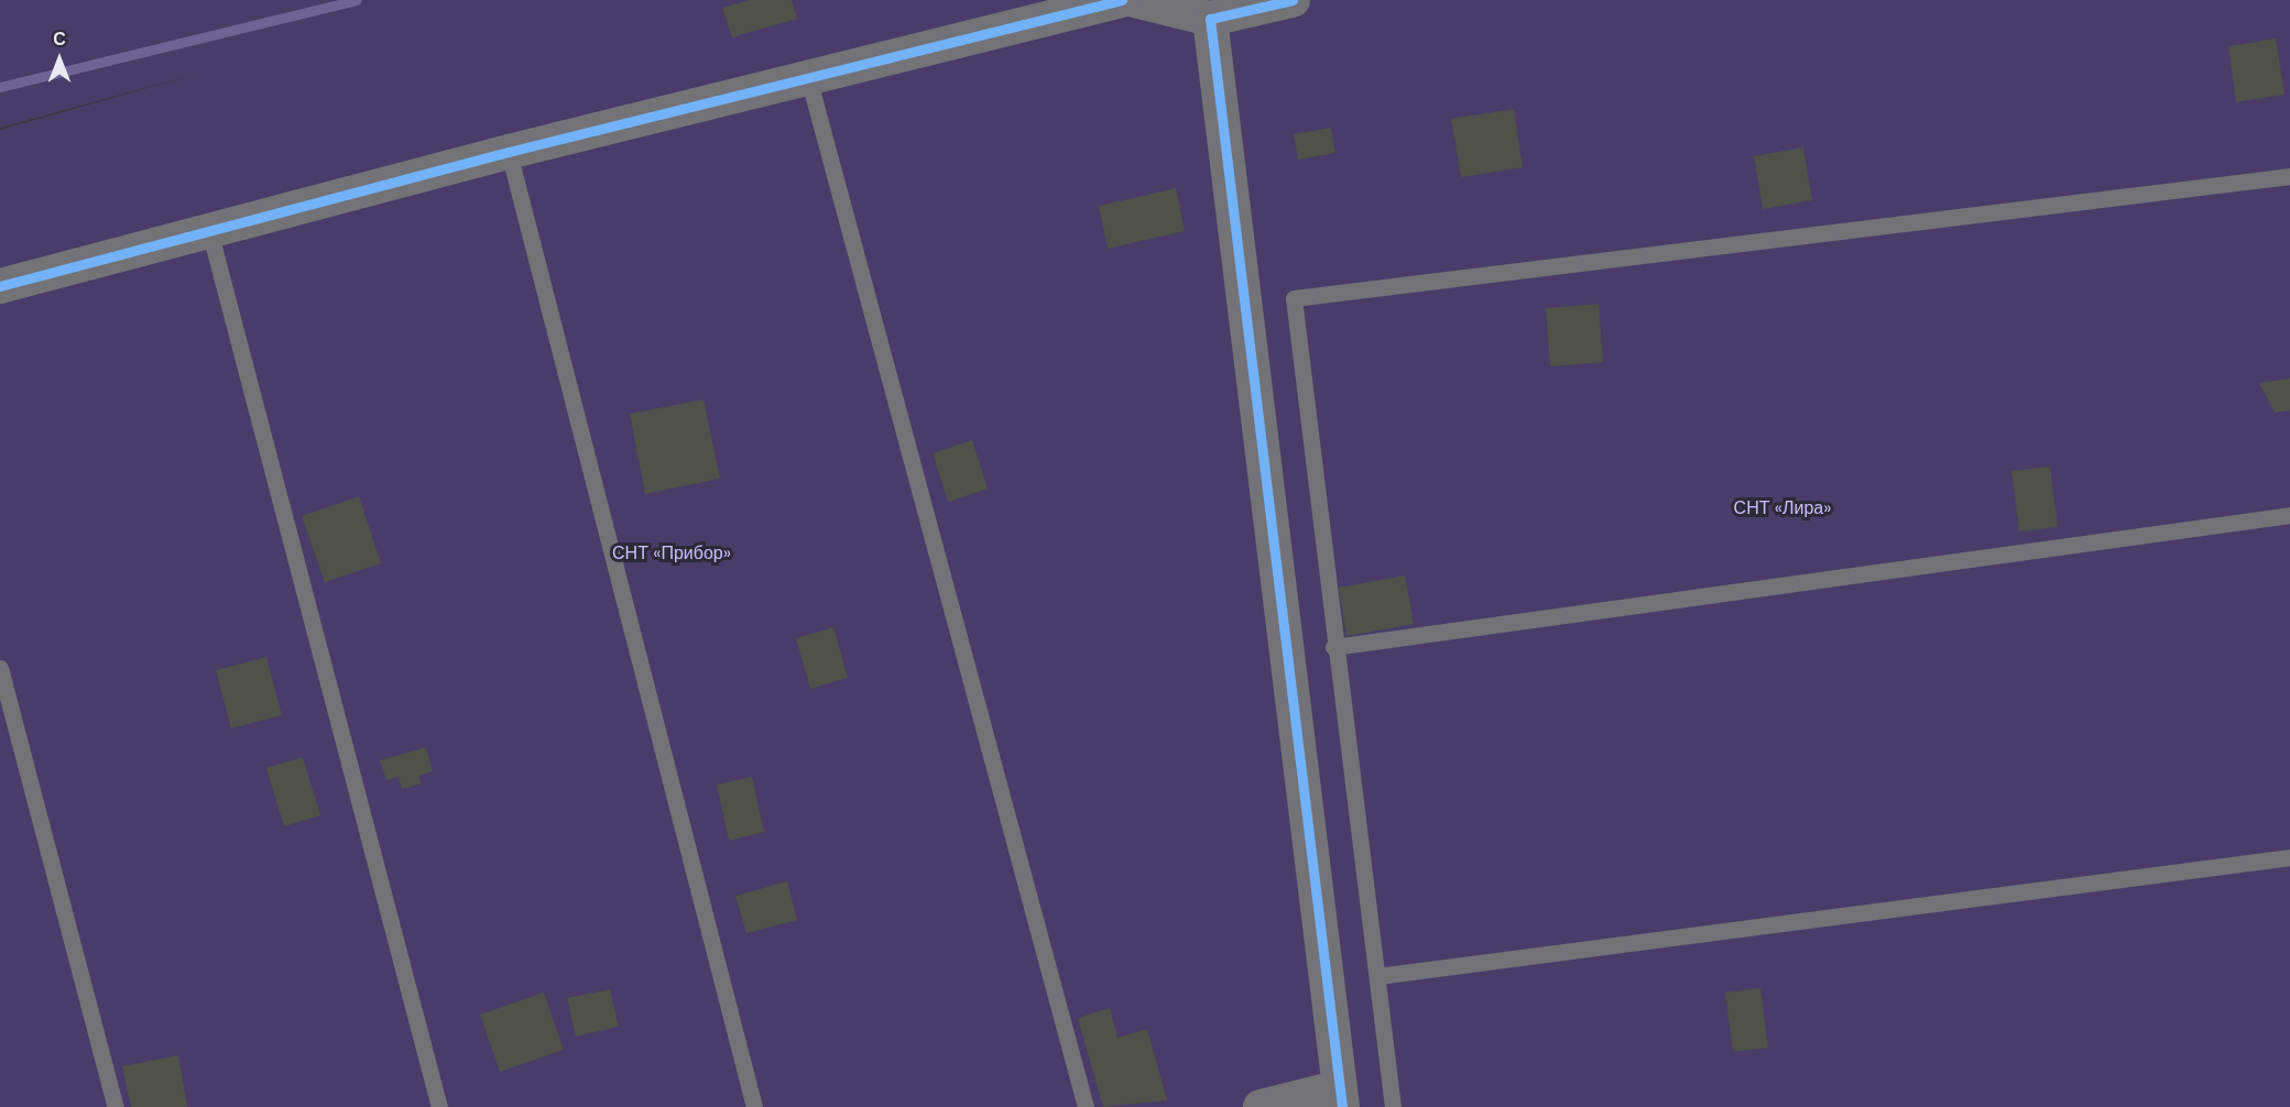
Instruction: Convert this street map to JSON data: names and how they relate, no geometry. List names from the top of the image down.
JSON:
{
  "parks": ["СНТ «Лира»", "СНТ «Прибор»"],
  "north": "top"
}
